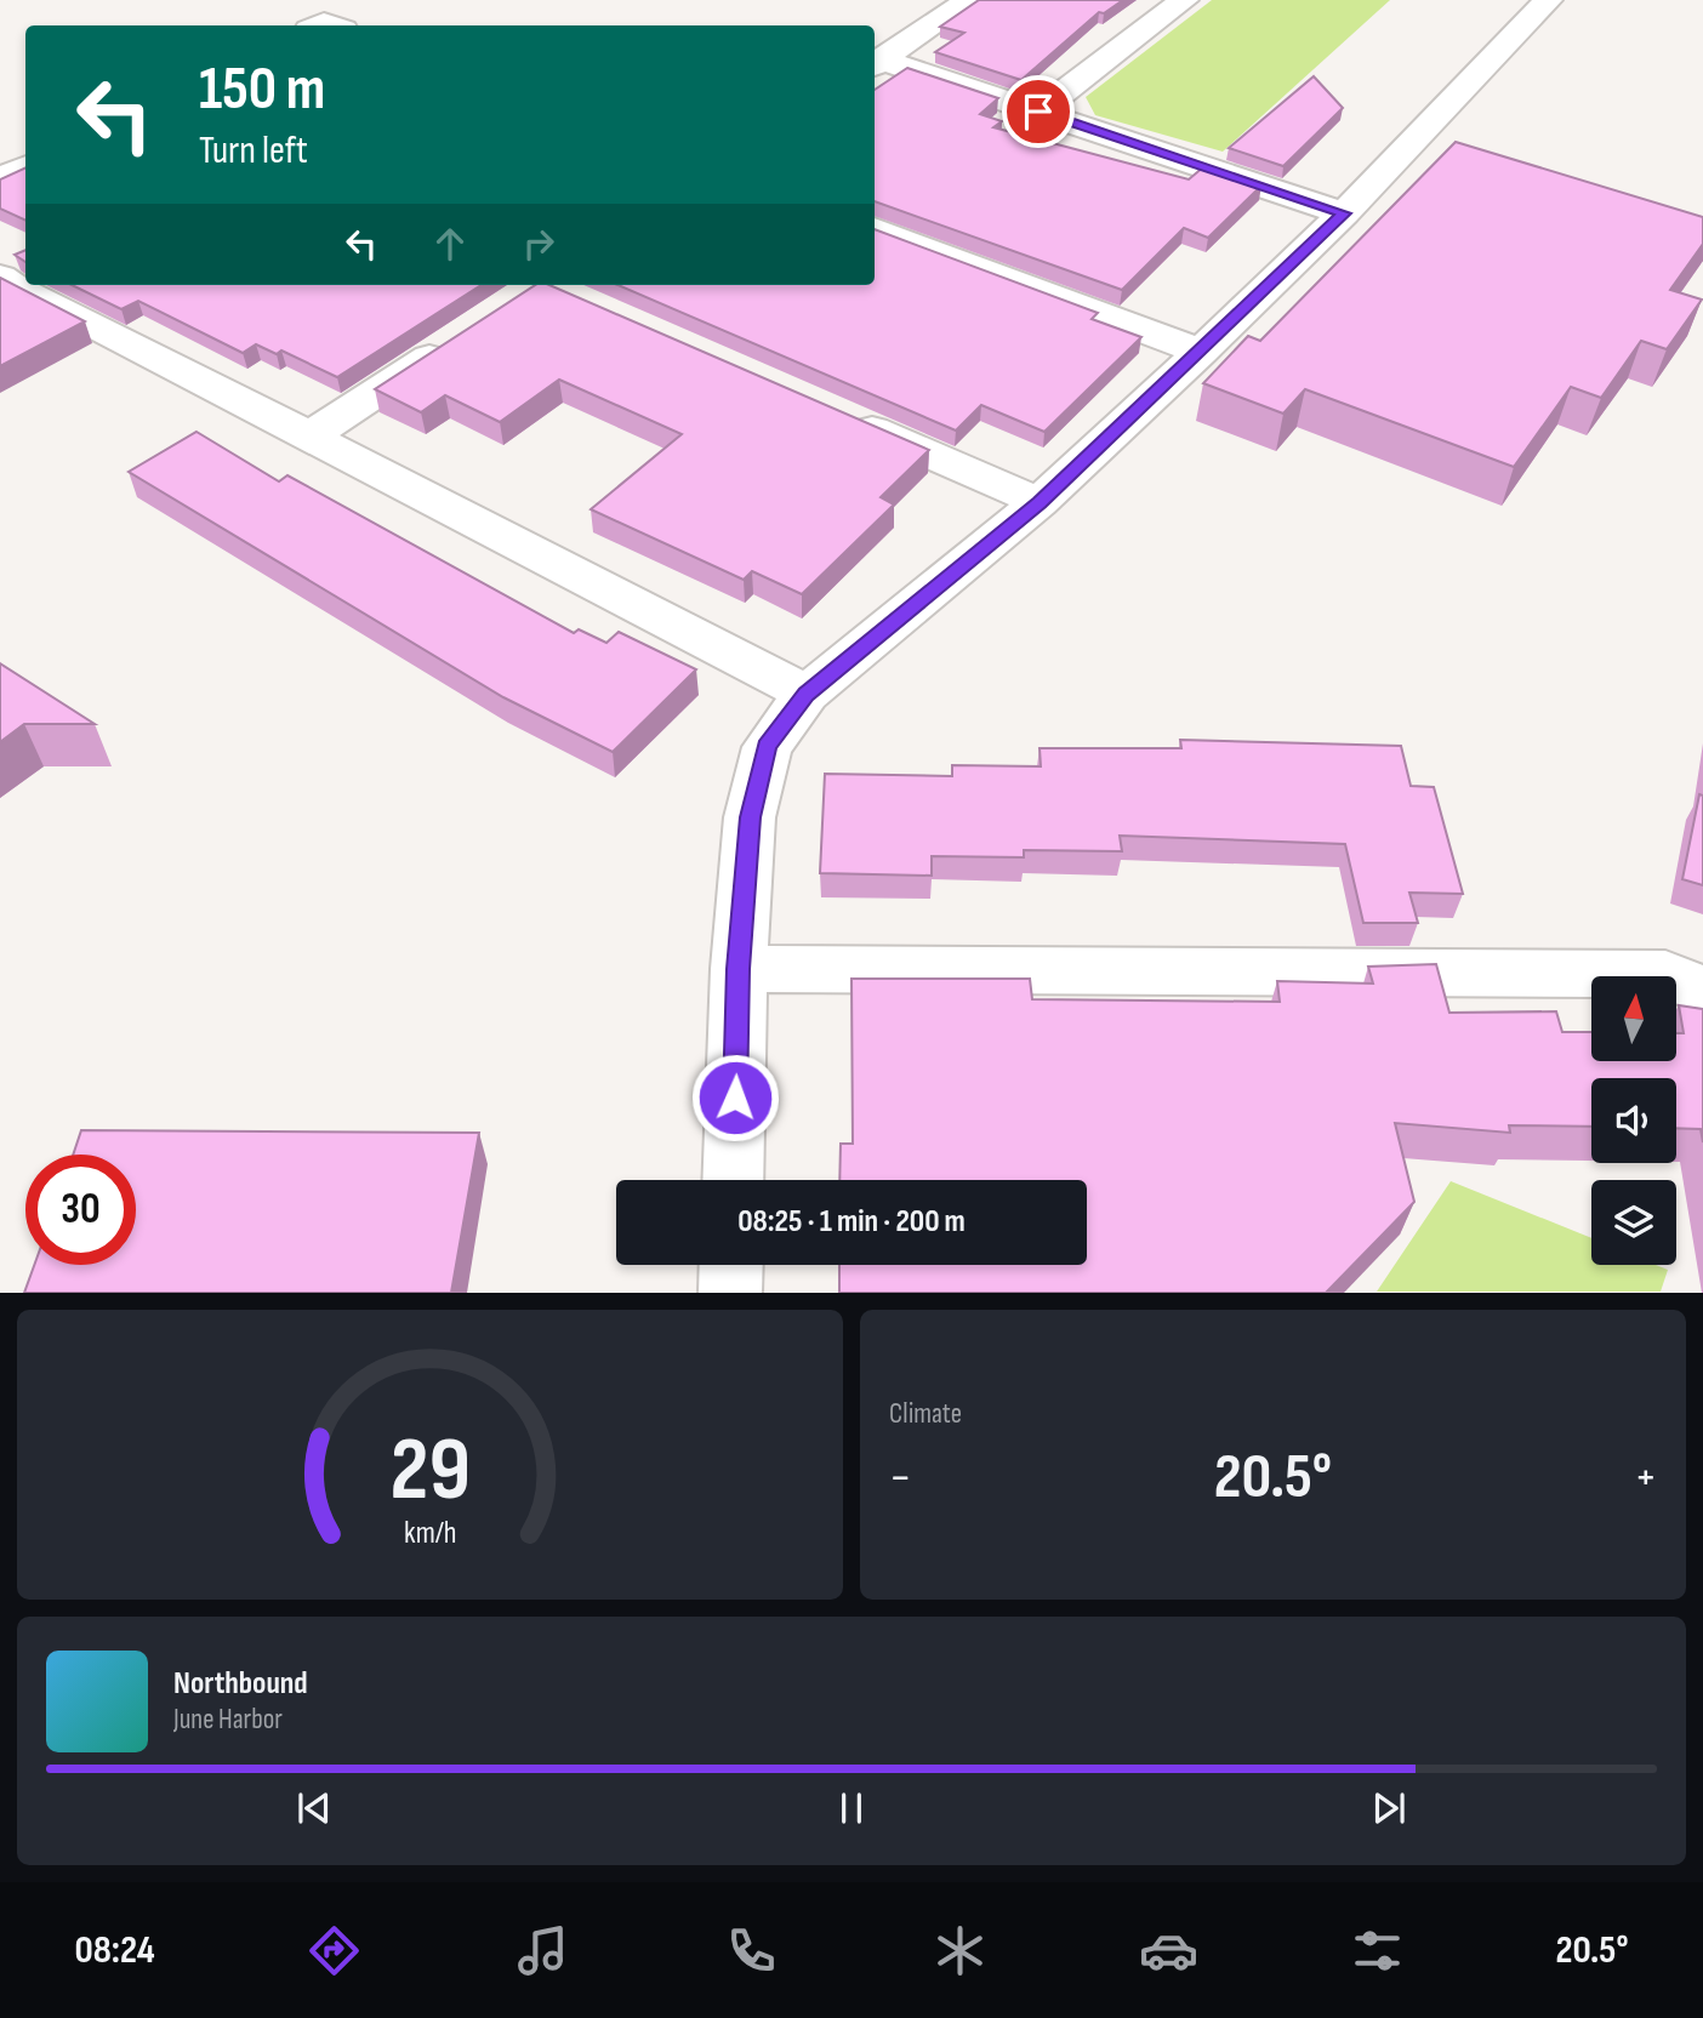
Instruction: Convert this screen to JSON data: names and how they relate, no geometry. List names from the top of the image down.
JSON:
{
  "north": "top",
  "page": {
    "turn": ["150 m", "Turn left"],
    "limit": "30",
    "trip": "08:25 · 1 min · 200 m",
    "tile": "Climate",
    "heat": ["−", "20.5°", "+"],
    "song": ["Northbound", "June Harbor"],
    "tabs": ["08:24", "20.5°"],
    "gauge": ["29", "km/h"]
  }
}
